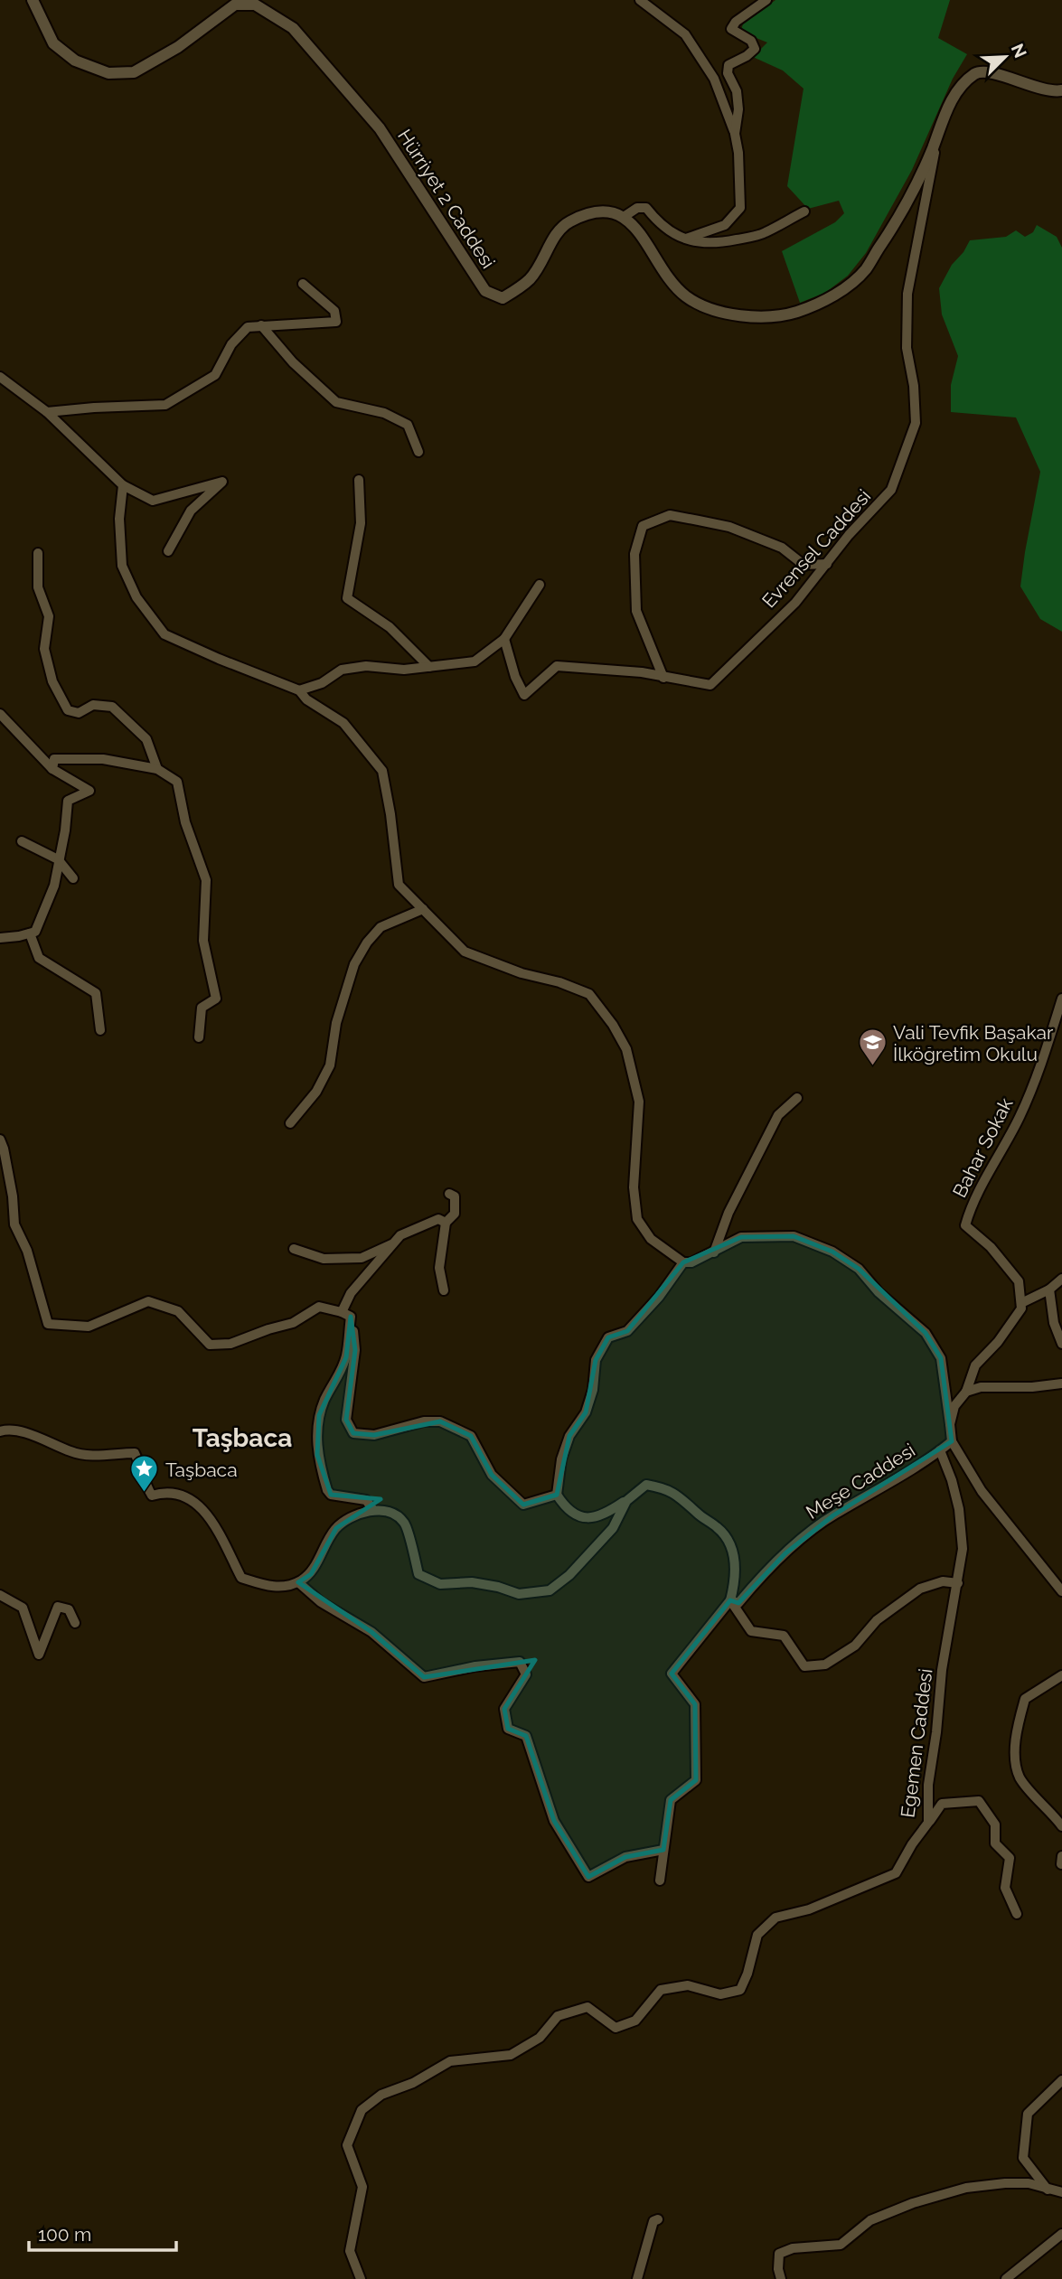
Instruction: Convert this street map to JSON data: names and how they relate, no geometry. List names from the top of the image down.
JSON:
{
  "streets": {
    "street": [
      "Hürriyet 2 Caddesi",
      "Evrensel Caddesi",
      "Bahar Sokak",
      "Meşe Caddesi",
      "Egemen Caddesi"
    ]
  },
  "crossings": [
    ["Meşe Caddesi", "Egemen Caddesi"]
  ],
  "districts": ["Taşbaca"],
  "places": {
    "school or university": ["Vali Tevfik Başakar İlköğretim Okulu"],
    "place": ["Taşbaca"]
  },
  "scale_bar": "100 m",
  "north": "top right"
}
